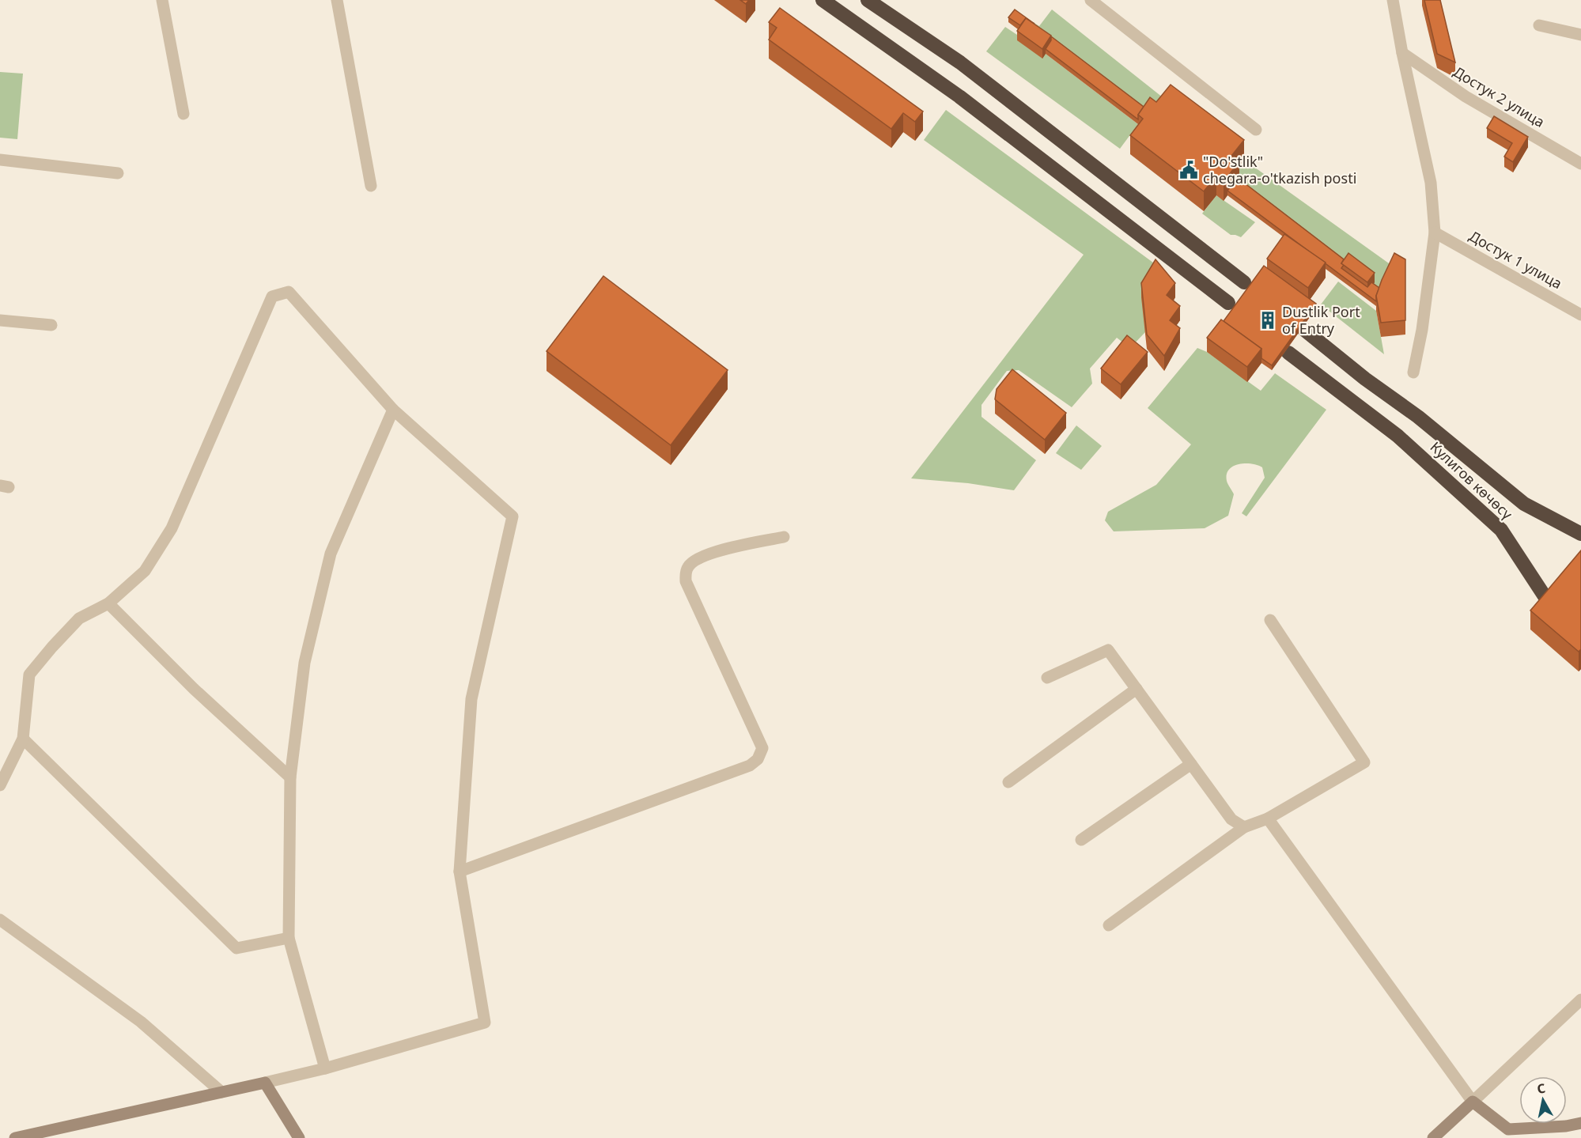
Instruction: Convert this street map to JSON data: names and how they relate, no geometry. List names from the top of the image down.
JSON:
{
  "streets": {
    "highway": ["Кулигов көчөсү"],
    "street": ["Достук 2 улица", "Достук 1 улица"]
  },
  "places": {
    "public building": ["\"Do'stlik\" chegara-o'tkazish posti"],
    "building": ["Dustlik Port of Entry"]
  },
  "north": "top"
}
